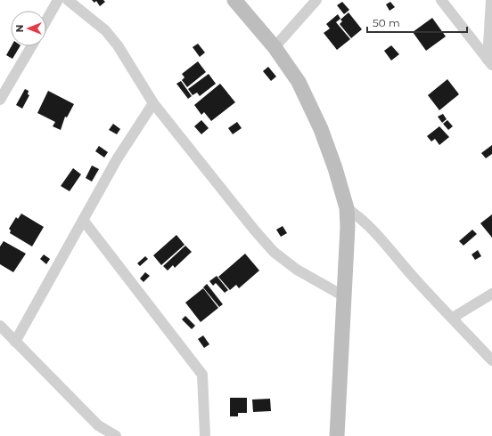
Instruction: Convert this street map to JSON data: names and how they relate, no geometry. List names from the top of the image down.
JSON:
{
  "scale_bar": "50 m",
  "north": "left"
}
